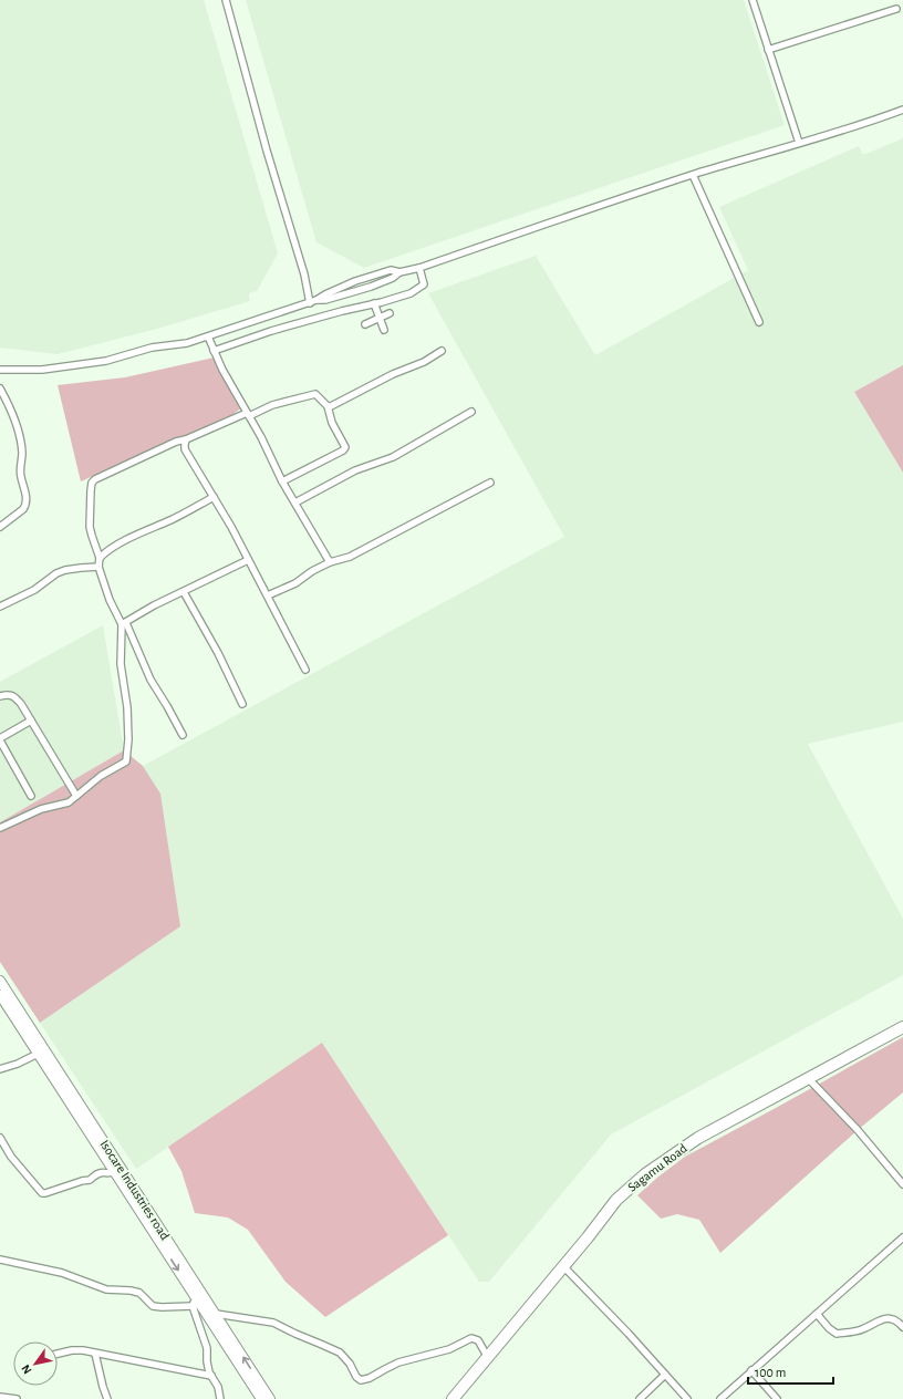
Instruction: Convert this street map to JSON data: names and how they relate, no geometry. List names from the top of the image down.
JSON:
{
  "streets": {
    "highway": ["Sagamu Road"],
    "street": ["Isocare Industries road"]
  },
  "scale_bar": "100 m",
  "north": "bottom left"
}
